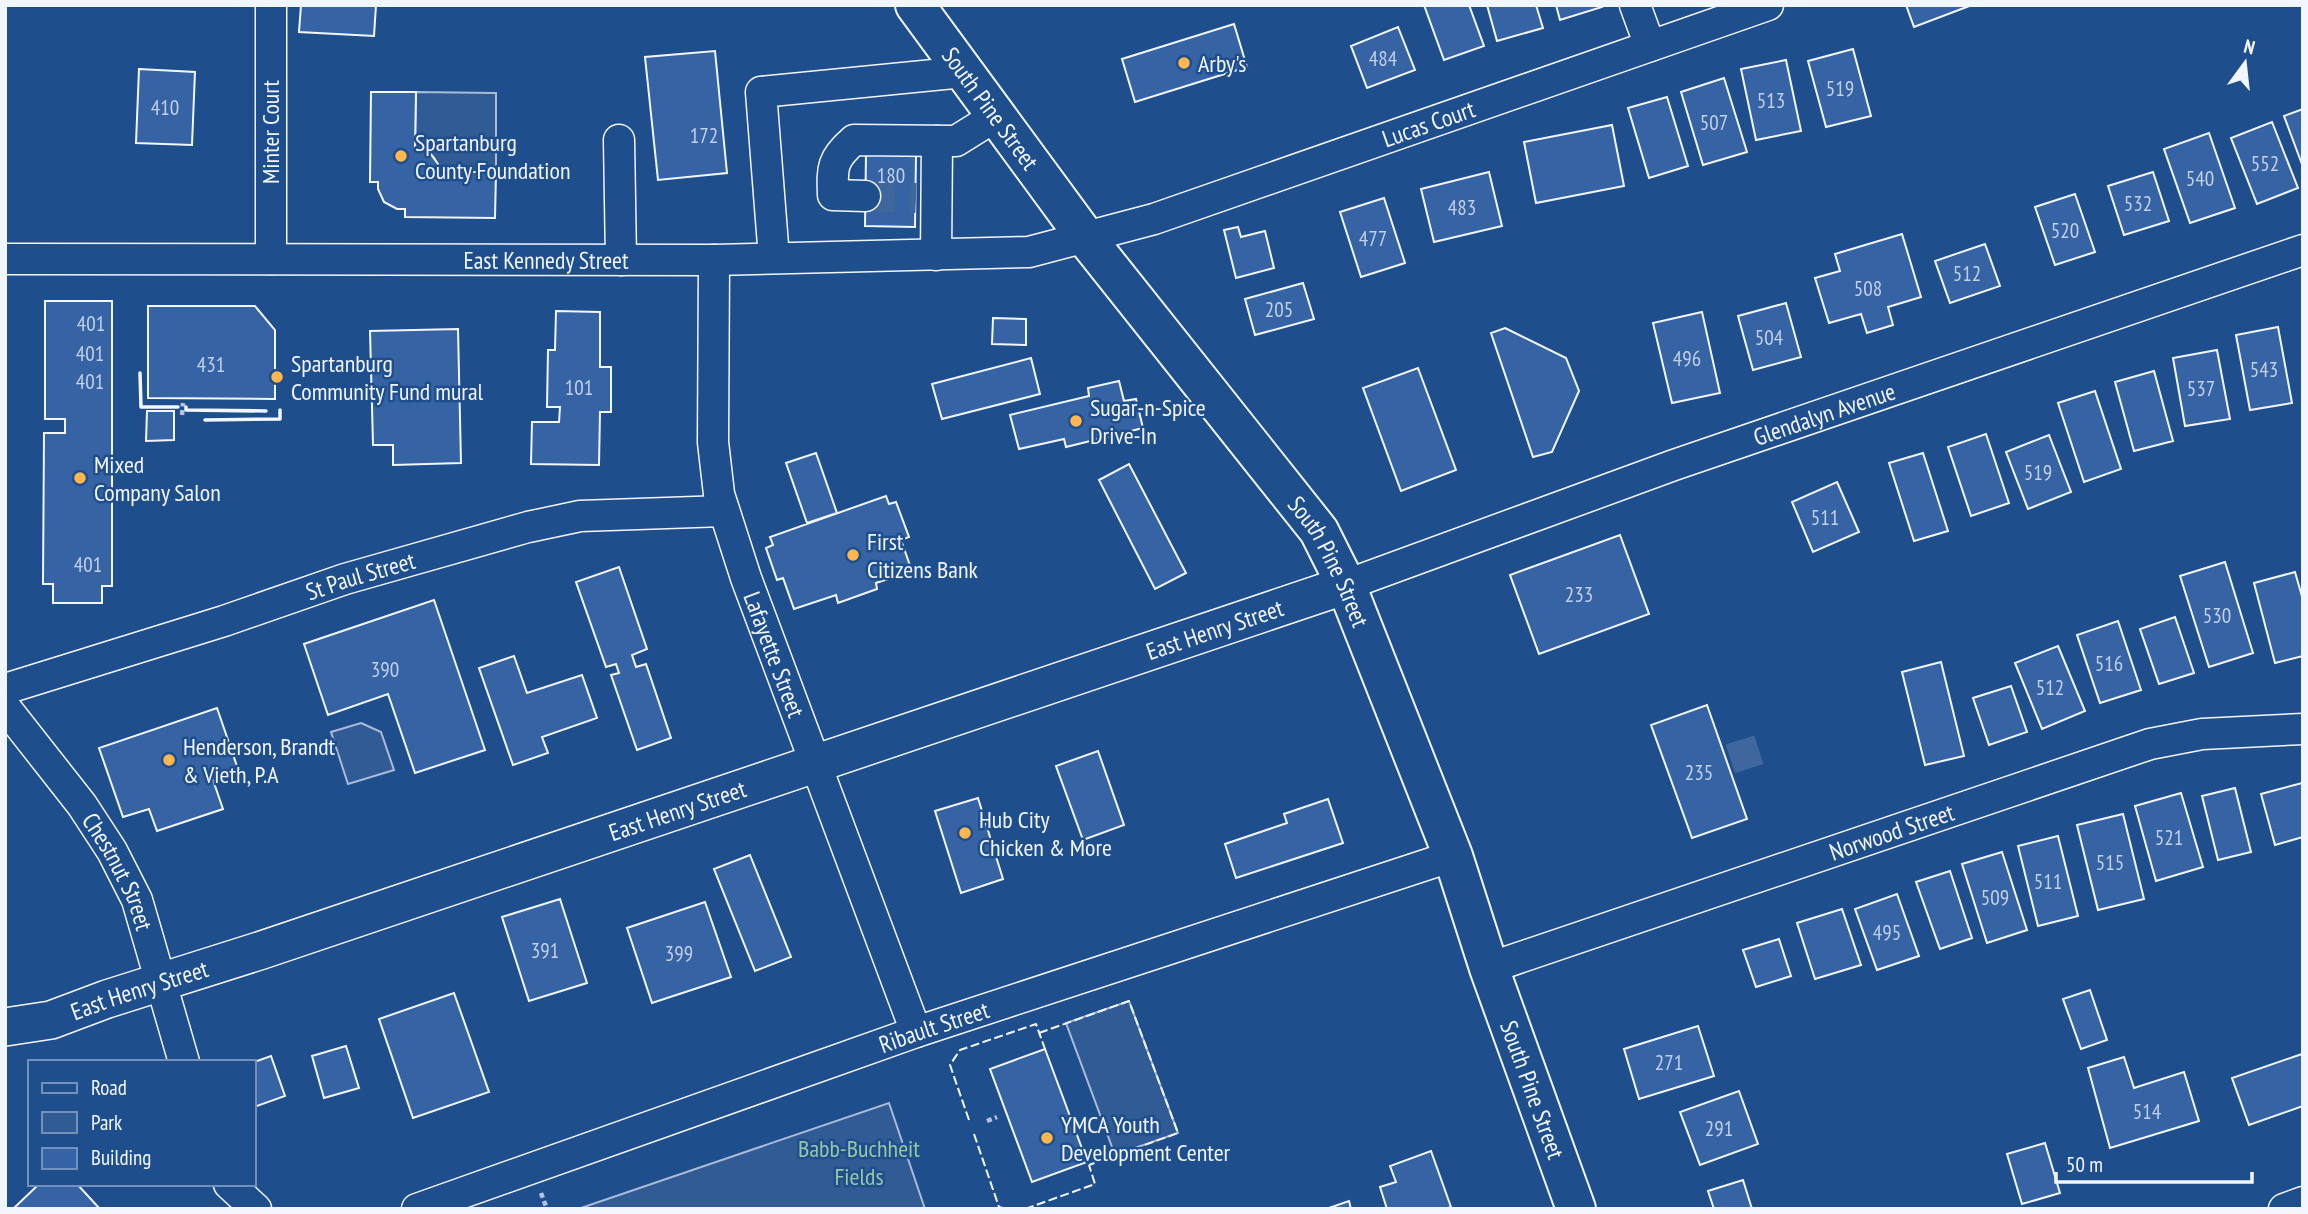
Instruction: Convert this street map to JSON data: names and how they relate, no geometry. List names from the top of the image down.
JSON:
{
  "streets": {
    "highway": ["South Pine Street"],
    "main road": ["East Henry Street"],
    "street": [
      "Lucas Court",
      "Minter Court",
      "East Kennedy Street",
      "Glendalyn Avenue",
      "St Paul Street",
      "Lafayette Street",
      "Norwood Street",
      "Chestnut Street",
      "Ribault Street"
    ]
  },
  "crossings": [
    ["South Pine Street", "Lucas Court"],
    ["South Pine Street", "East Kennedy Street"],
    ["South Pine Street", "Glendalyn Avenue"],
    ["South Pine Street", "East Henry Street"],
    ["South Pine Street", "Norwood Street"],
    ["South Pine Street", "Ribault Street"],
    ["Lucas Court", "East Kennedy Street"],
    ["Minter Court", "East Kennedy Street"],
    ["East Kennedy Street", "Lafayette Street"],
    ["Glendalyn Avenue", "East Henry Street"],
    ["St Paul Street", "Lafayette Street"],
    ["East Henry Street", "Lafayette Street"],
    ["East Henry Street", "Chestnut Street"],
    ["Lafayette Street", "Ribault Street"]
  ],
  "parks": ["Babb-Buchheit Fields"],
  "places": [
    "Arby's",
    "Spartanburg County Foundation",
    "Spartanburg Community Fund mural",
    "Sugar-n-Spice Drive-In",
    "Mixed Company Salon",
    "First Citizens Bank",
    "Henderson, Brandt & Vieth, P.A",
    "Hub City Chicken & More",
    "YMCA Youth Development Center"
  ],
  "house_numbers": [
    "484",
    "519",
    "513",
    "410",
    "507",
    "172",
    "552",
    "180",
    "540",
    "532",
    "483",
    "520",
    "477",
    "512",
    "508",
    "205",
    "401",
    "504",
    "401",
    "496",
    "431",
    "543",
    "401",
    "101",
    "537",
    "519",
    "511",
    "401",
    "233",
    "530",
    "516",
    "390",
    "512",
    "235",
    "521",
    "515",
    "511",
    "509",
    "495",
    "391",
    "399",
    "271",
    "514",
    "291"
  ],
  "legend": ["Road", "Park", "Building"],
  "scale_bar": "50 m",
  "north": "top"
}
